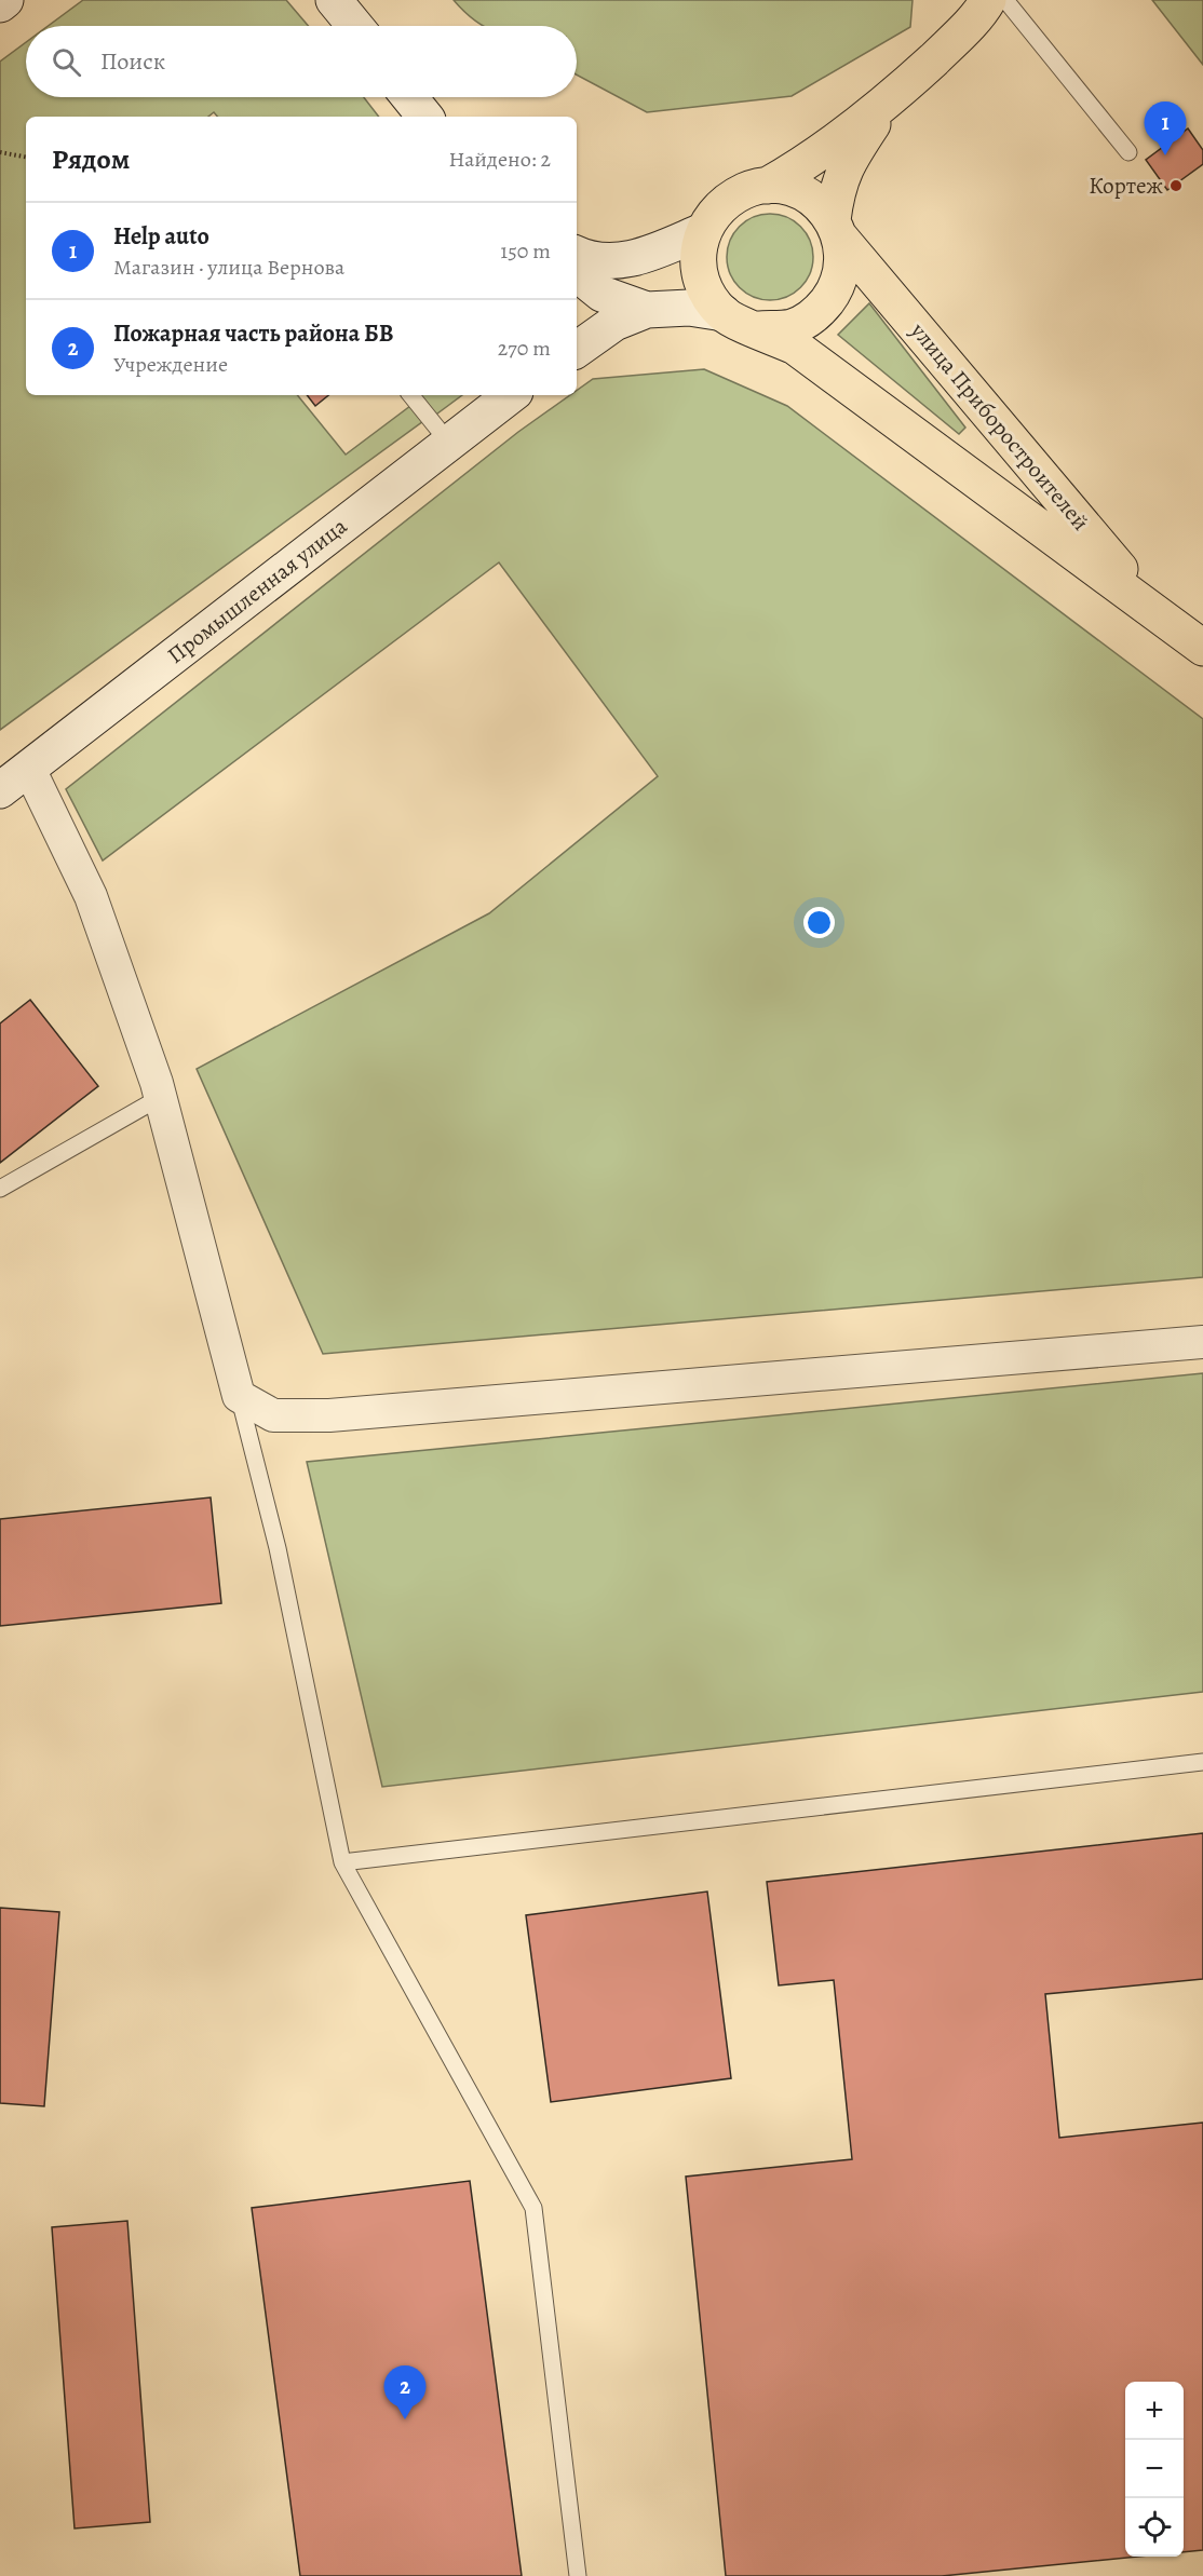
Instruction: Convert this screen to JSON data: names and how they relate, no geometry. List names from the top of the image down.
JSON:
{
  "streets": {
    "main road": ["улица Приборостроителей"],
    "street": ["Промышленная улица"]
  },
  "places": ["Кортеж"],
  "page": {
    "search": "Поиск",
    "pins": ["1", "2"],
    "heading": ["Рядом", "Найдено: 2"],
    "list": [
      {
        "mark": "1",
        "name": "Help auto",
        "note": "Магазин · улица Вернова",
        "value": "150 m"
      },
      {
        "mark": "2",
        "name": "Пожарная часть района БВ",
        "note": "Учреждение",
        "value": "270 m"
      }
    ],
    "map_buttons": ["+", "−"]
  }
}
